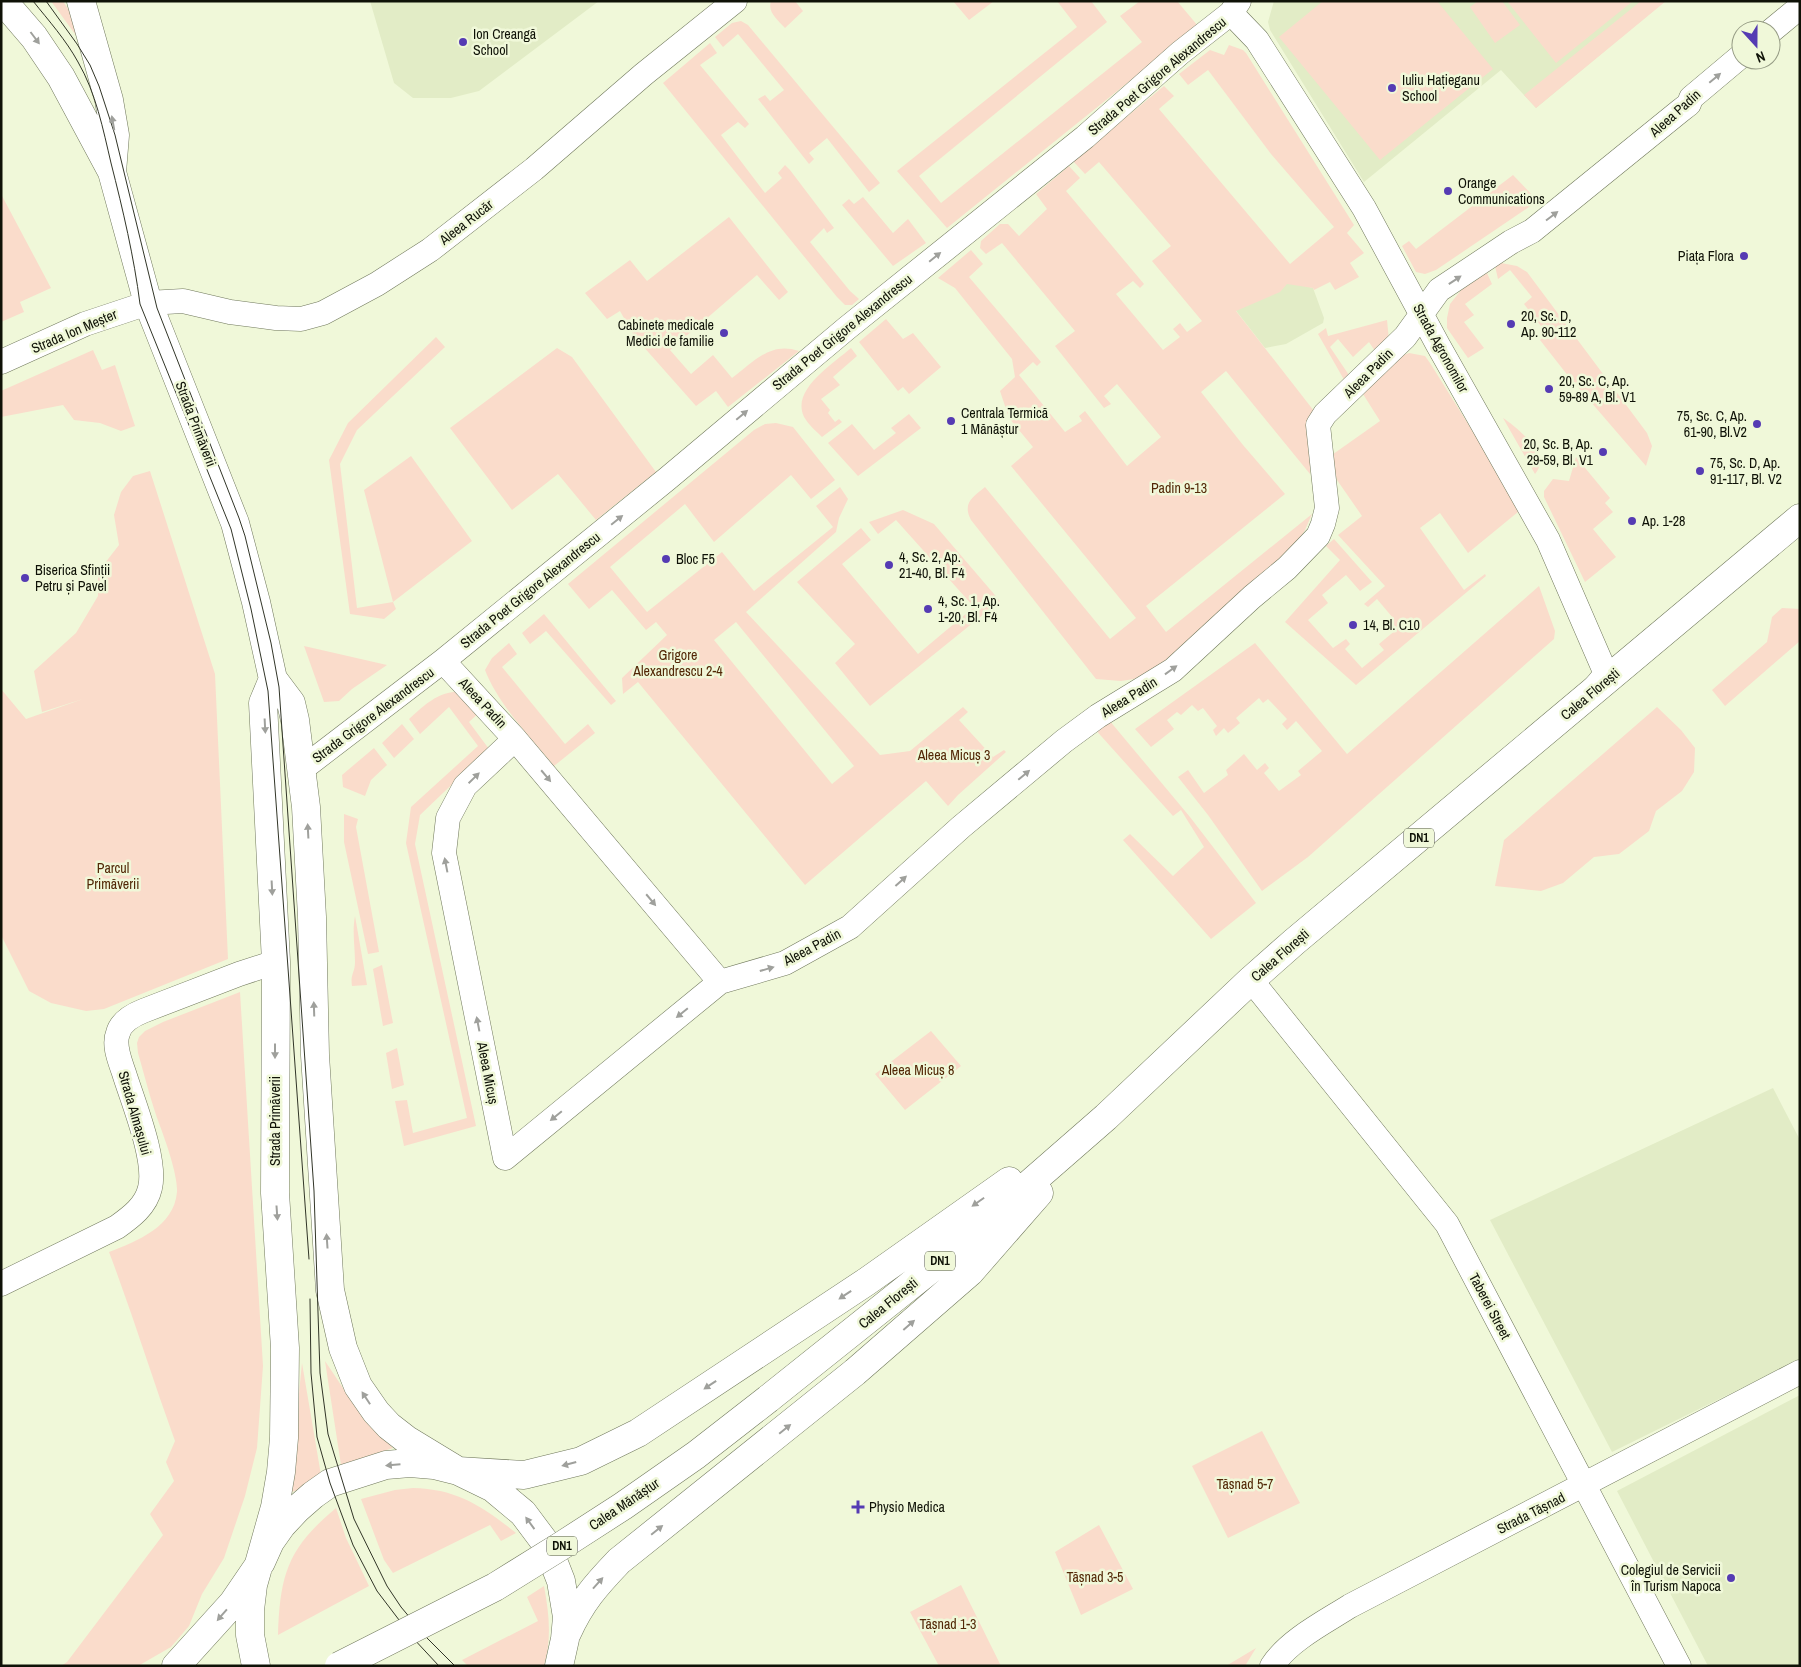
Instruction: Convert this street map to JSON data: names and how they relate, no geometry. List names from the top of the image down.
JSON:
{
  "streets": {
    "main road": [
      "Strada Primăverii",
      "Calea Florești",
      "DN1",
      "Calea Mănăștur"
    ],
    "street": [
      "Strada Poet Grigore Alexandrescu",
      "Aleea Padin",
      "Aleea Rucăr",
      "Strada Ion Meșter",
      "Strada Agronomilor",
      "Strada Grigore Alexandrescu",
      "Aleea Micuș",
      "Strada Almașului",
      "Taberei Street",
      "Strada Tășnad"
    ]
  },
  "crossings": [
    ["Strada Poet Grigore Alexandrescu", "Aleea Padin"],
    ["Strada Poet Grigore Alexandrescu", "Strada Agronomilor"],
    ["Strada Poet Grigore Alexandrescu", "Strada Grigore Alexandrescu"],
    ["Aleea Padin", "Strada Agronomilor"],
    ["Aleea Padin", "Strada Grigore Alexandrescu"],
    ["Aleea Padin", "Aleea Micuș"],
    ["Aleea Rucăr", "Strada Ion Meșter"],
    ["Aleea Rucăr", "Strada Primăverii"],
    ["Strada Ion Meșter", "Strada Primăverii"],
    ["Strada Agronomilor", "Calea Florești"],
    ["Strada Primăverii", "Strada Grigore Alexandrescu"],
    ["Strada Primăverii", "Strada Almașului"],
    ["Calea Florești", "Taberei Street"],
    ["Calea Florești", "Calea Mănăștur"],
    ["Taberei Street", "Strada Tășnad"]
  ],
  "one_way": ["Strada Poet Grigore Alexandrescu"],
  "parks": [
    "Padin 9-13",
    "Grigore Alexandrescu 2-4",
    "Aleea Micuș 3",
    "Parcul Primăverii",
    "Aleea Micuș 8",
    "Tășnad 5-7",
    "Tășnad 3-5",
    "Tășnad 1-3"
  ],
  "places": {
    "other": [
      "Ion Creangă School",
      "Iuliu Hațieganu School",
      "Orange Communications",
      "Piața Flora",
      "20, Sc. D, Ap. 90-112",
      "Cabinete medicale Medici de familie",
      "20, Sc. C, Ap. 59-89 A, Bl. V1",
      "Centrala Termică 1 Mănăștur",
      "75, Sc. C, Ap. 61-90, Bl.V2",
      "20, Sc. B, Ap. 29-59, Bl. V1",
      "75, Sc. D, Ap. 91-117, Bl. V2",
      "Ap. 1-28",
      "Bloc F5",
      "4, Sc. 2, Ap. 21-40, Bl. F4",
      "Biserica Sfinții Petru și Pavel",
      "4, Sc. 1, Ap. 1-20, Bl. F4",
      "14, Bl. C10",
      "Colegiul de Servicii în Turism Napoca"
    ],
    "health": ["Physio Medica"]
  },
  "north": "bottom"
}
